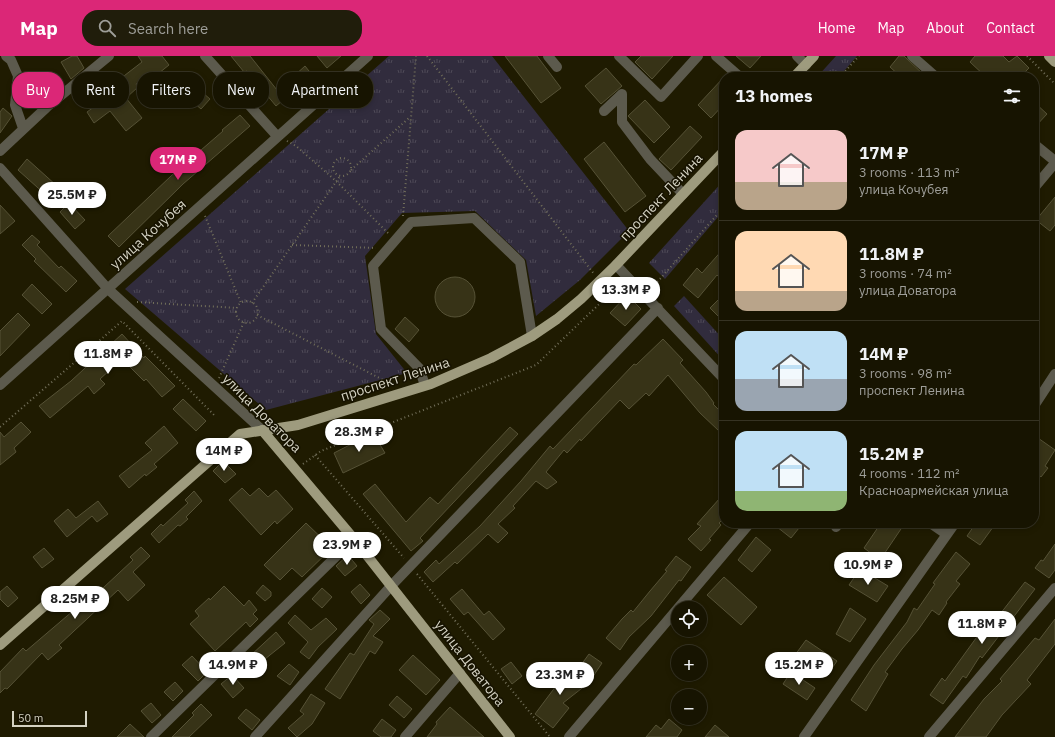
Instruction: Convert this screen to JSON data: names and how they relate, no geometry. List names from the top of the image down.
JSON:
{
  "streets": {
    "main road": ["проспект Ленина", "улица Доватора"],
    "street": ["улица Кочубея"]
  },
  "crossings": [
    ["проспект Ленина", "улица Доватора"],
    ["улица Кочубея", "улица Доватора"]
  ],
  "scale_bar": "50 m",
  "page": {
    "header": "Map",
    "search": "Search here",
    "nav": [
      "Home",
      "Map",
      "About",
      "Contact"
    ],
    "chip": [
      "Buy",
      "Rent",
      "Filters",
      "New",
      "Apartment"
    ],
    "heading": "13 homes",
    "list": [
      {
        "name": "17M ₽",
        "note": "3 rooms · 113 m² · улица Кочубея"
      },
      {
        "name": "11.8M ₽",
        "note": "3 rooms · 74 m² · улица Доватора"
      },
      {
        "name": "14M ₽",
        "note": "3 rooms · 98 m² · проспект Ленина"
      },
      {
        "name": "15.2M ₽",
        "note": "4 rooms · 112 m² · Красноармейская улица"
      }
    ],
    "price": [
      "17M ₽",
      "25.5M ₽",
      "13.3M ₽",
      "11.8M ₽",
      "28.3M ₽",
      "14M ₽",
      "23.9M ₽",
      "10.9M ₽",
      "8.25M ₽",
      "11.8M ₽",
      "14.9M ₽",
      "15.2M ₽",
      "23.3M ₽"
    ],
    "map_buttons": ["+", "−"],
    "scale": "50 m"
  }
}
